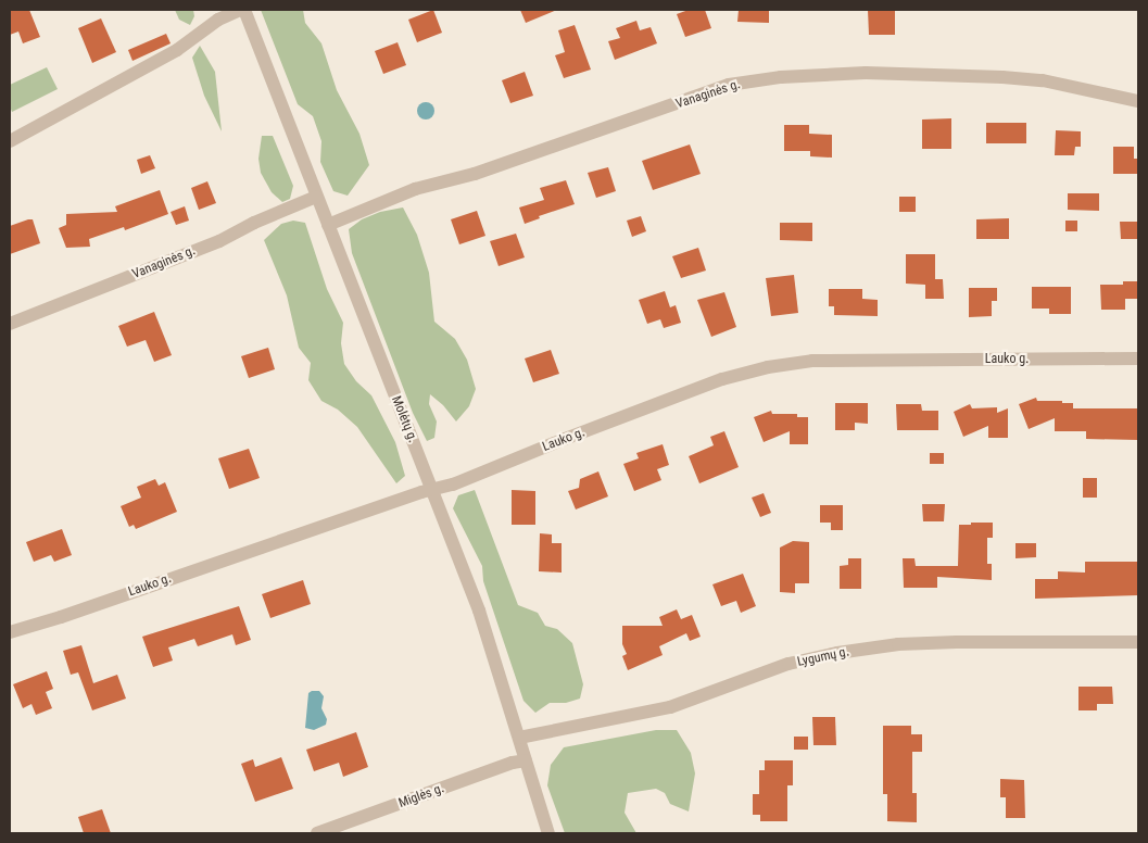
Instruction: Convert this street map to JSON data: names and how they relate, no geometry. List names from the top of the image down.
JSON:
{
  "streets": {
    "street": [
      "Vanaginės g.",
      "Lauko g.",
      "Molėtų g.",
      "Lygumų g.",
      "Miglės g."
    ]
  },
  "crossings": [
    ["Vanaginės g.", "Molėtų g."],
    ["Lauko g.", "Molėtų g."],
    ["Molėtų g.", "Lygumų g."],
    ["Molėtų g.", "Miglės g."]
  ]
}
